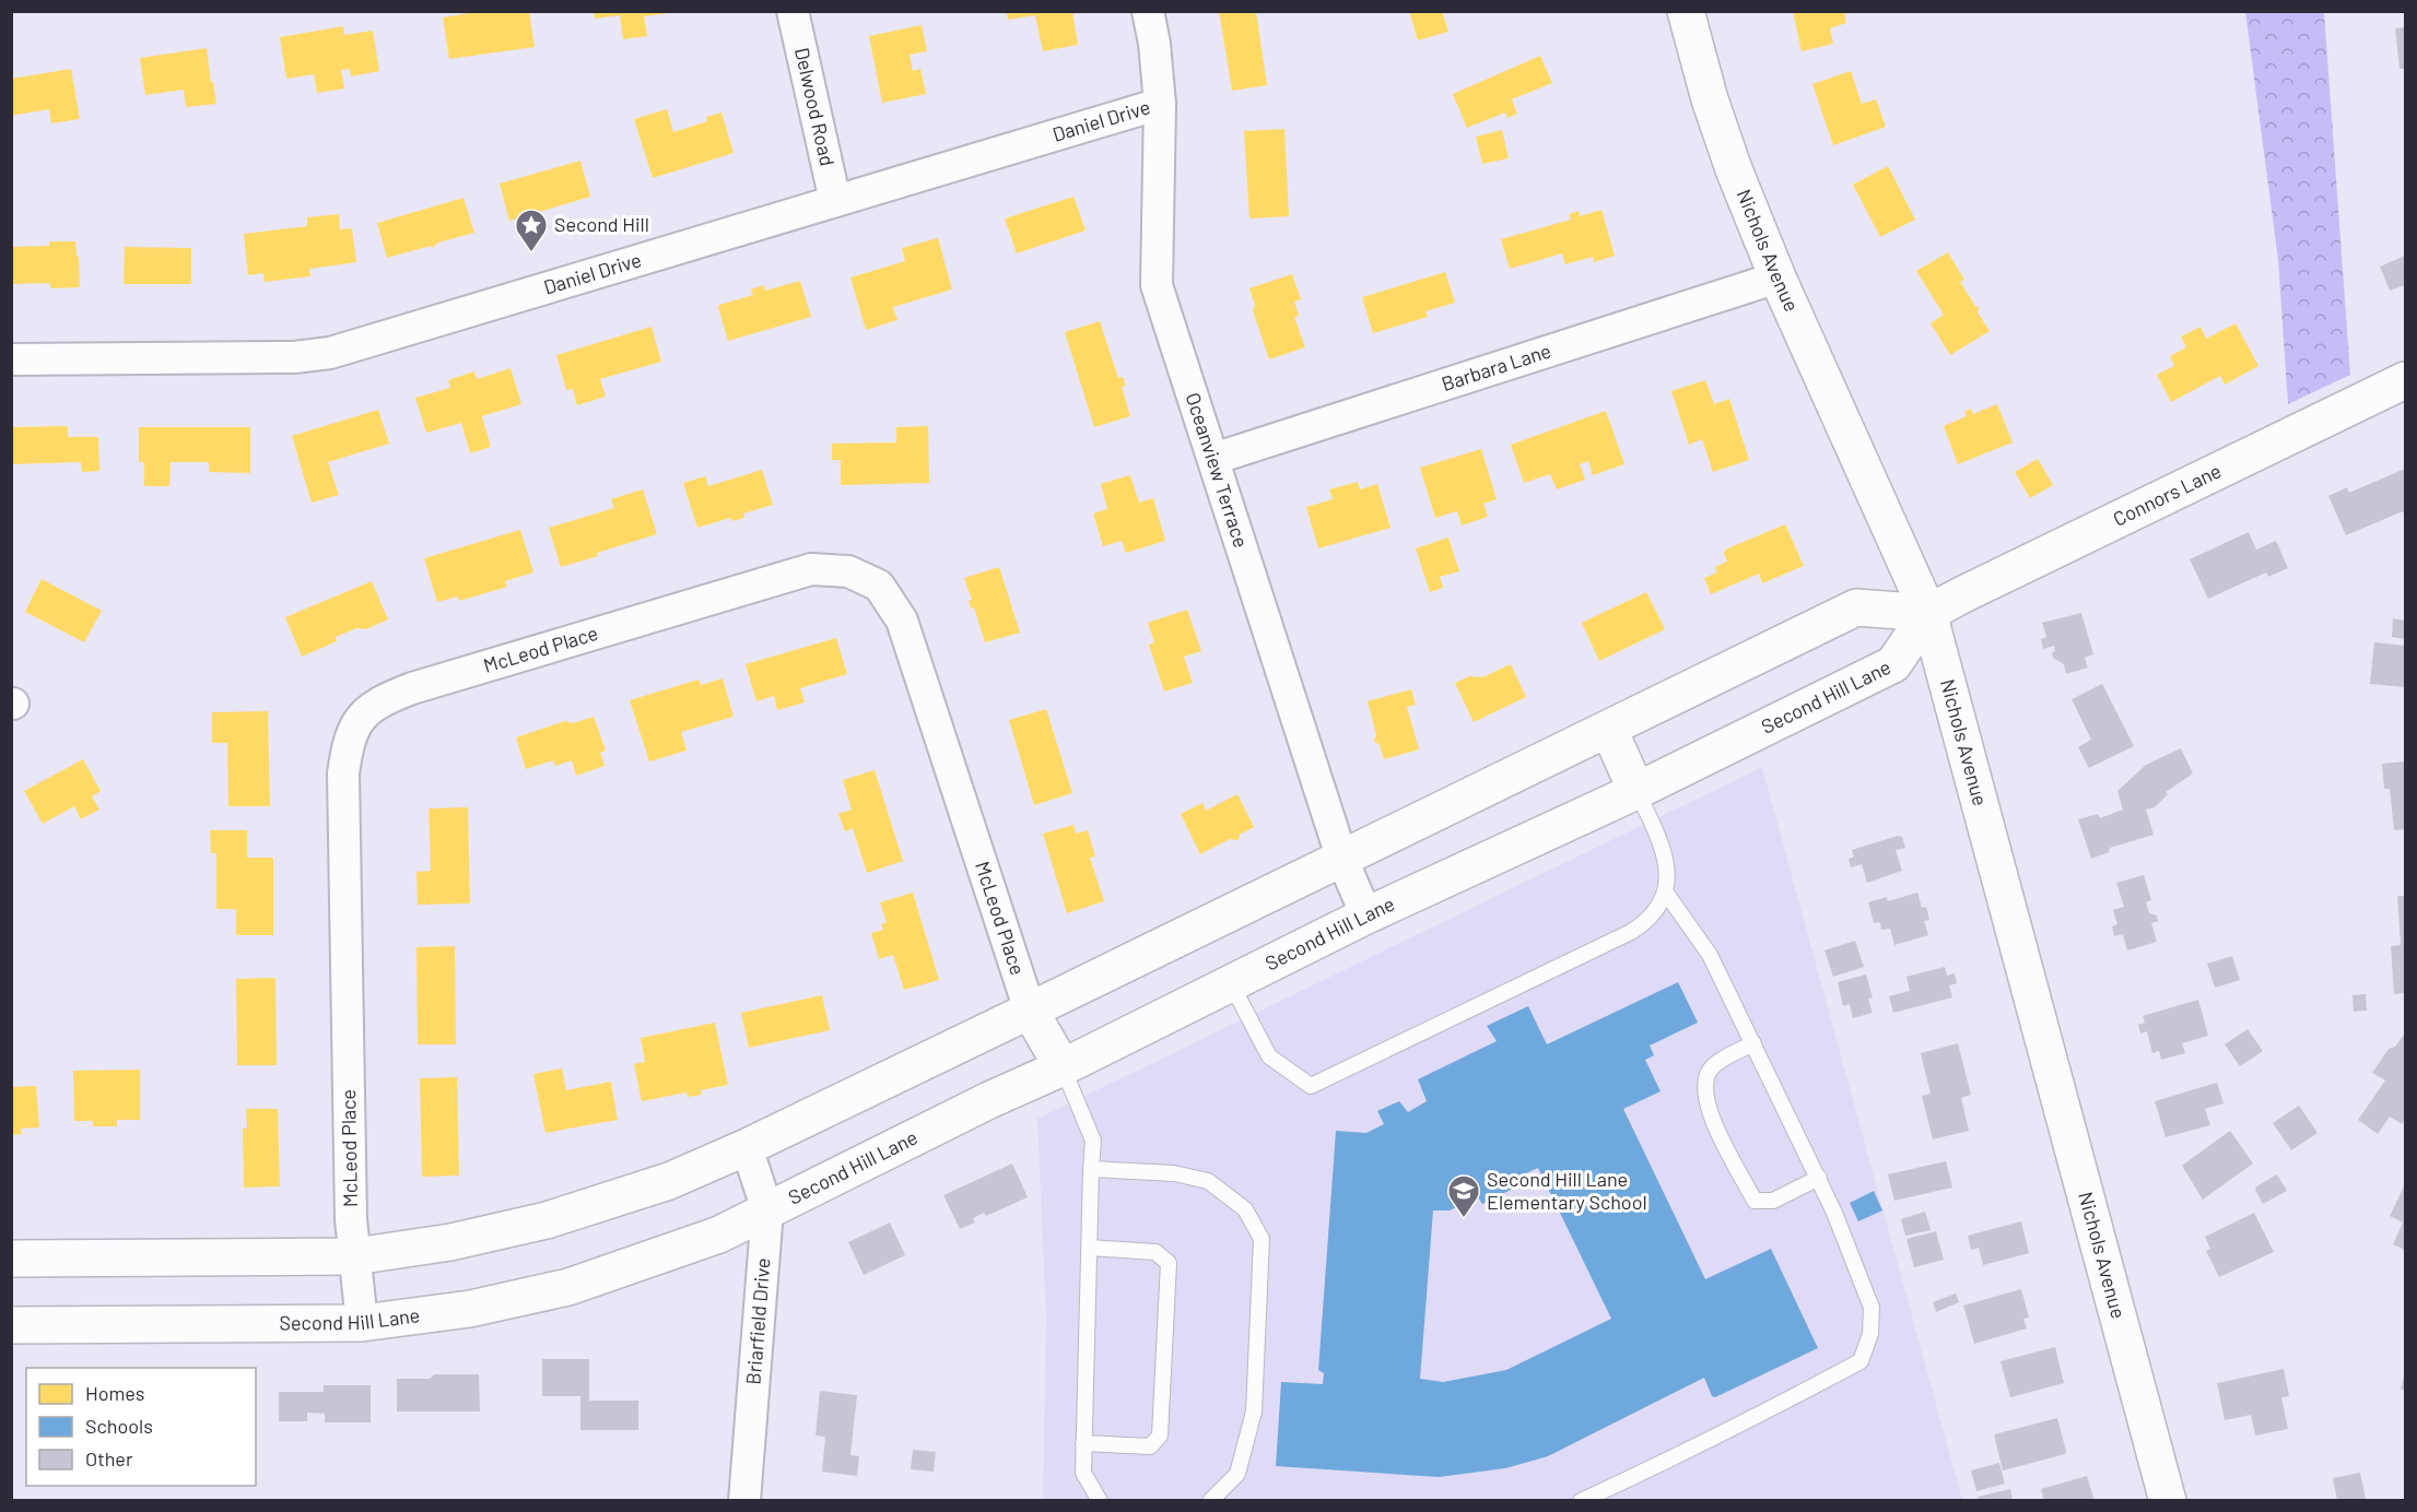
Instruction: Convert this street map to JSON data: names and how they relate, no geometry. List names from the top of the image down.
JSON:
{
  "streets": {
    "street": [
      "Delwood Road",
      "Daniel Drive",
      "Nichols Avenue",
      "Barbara Lane",
      "Oceanview Terrace",
      "Connors Lane",
      "McLeod Place",
      "Second Hill Lane",
      "Briarfield Drive"
    ]
  },
  "crossings": [
    ["Delwood Road", "Daniel Drive"],
    ["Daniel Drive", "Oceanview Terrace"],
    ["Nichols Avenue", "Barbara Lane"],
    ["Nichols Avenue", "Connors Lane"],
    ["Nichols Avenue", "Second Hill Lane"],
    ["Barbara Lane", "Oceanview Terrace"],
    ["Oceanview Terrace", "Second Hill Lane"],
    ["Connors Lane", "Second Hill Lane"],
    ["McLeod Place", "Second Hill Lane"],
    ["Second Hill Lane", "Briarfield Drive"]
  ],
  "places": {
    "place": ["Second Hill"],
    "school or university": ["Second Hill Lane Elementary School"]
  },
  "legend": ["Homes", "Schools", "Other"]
}
